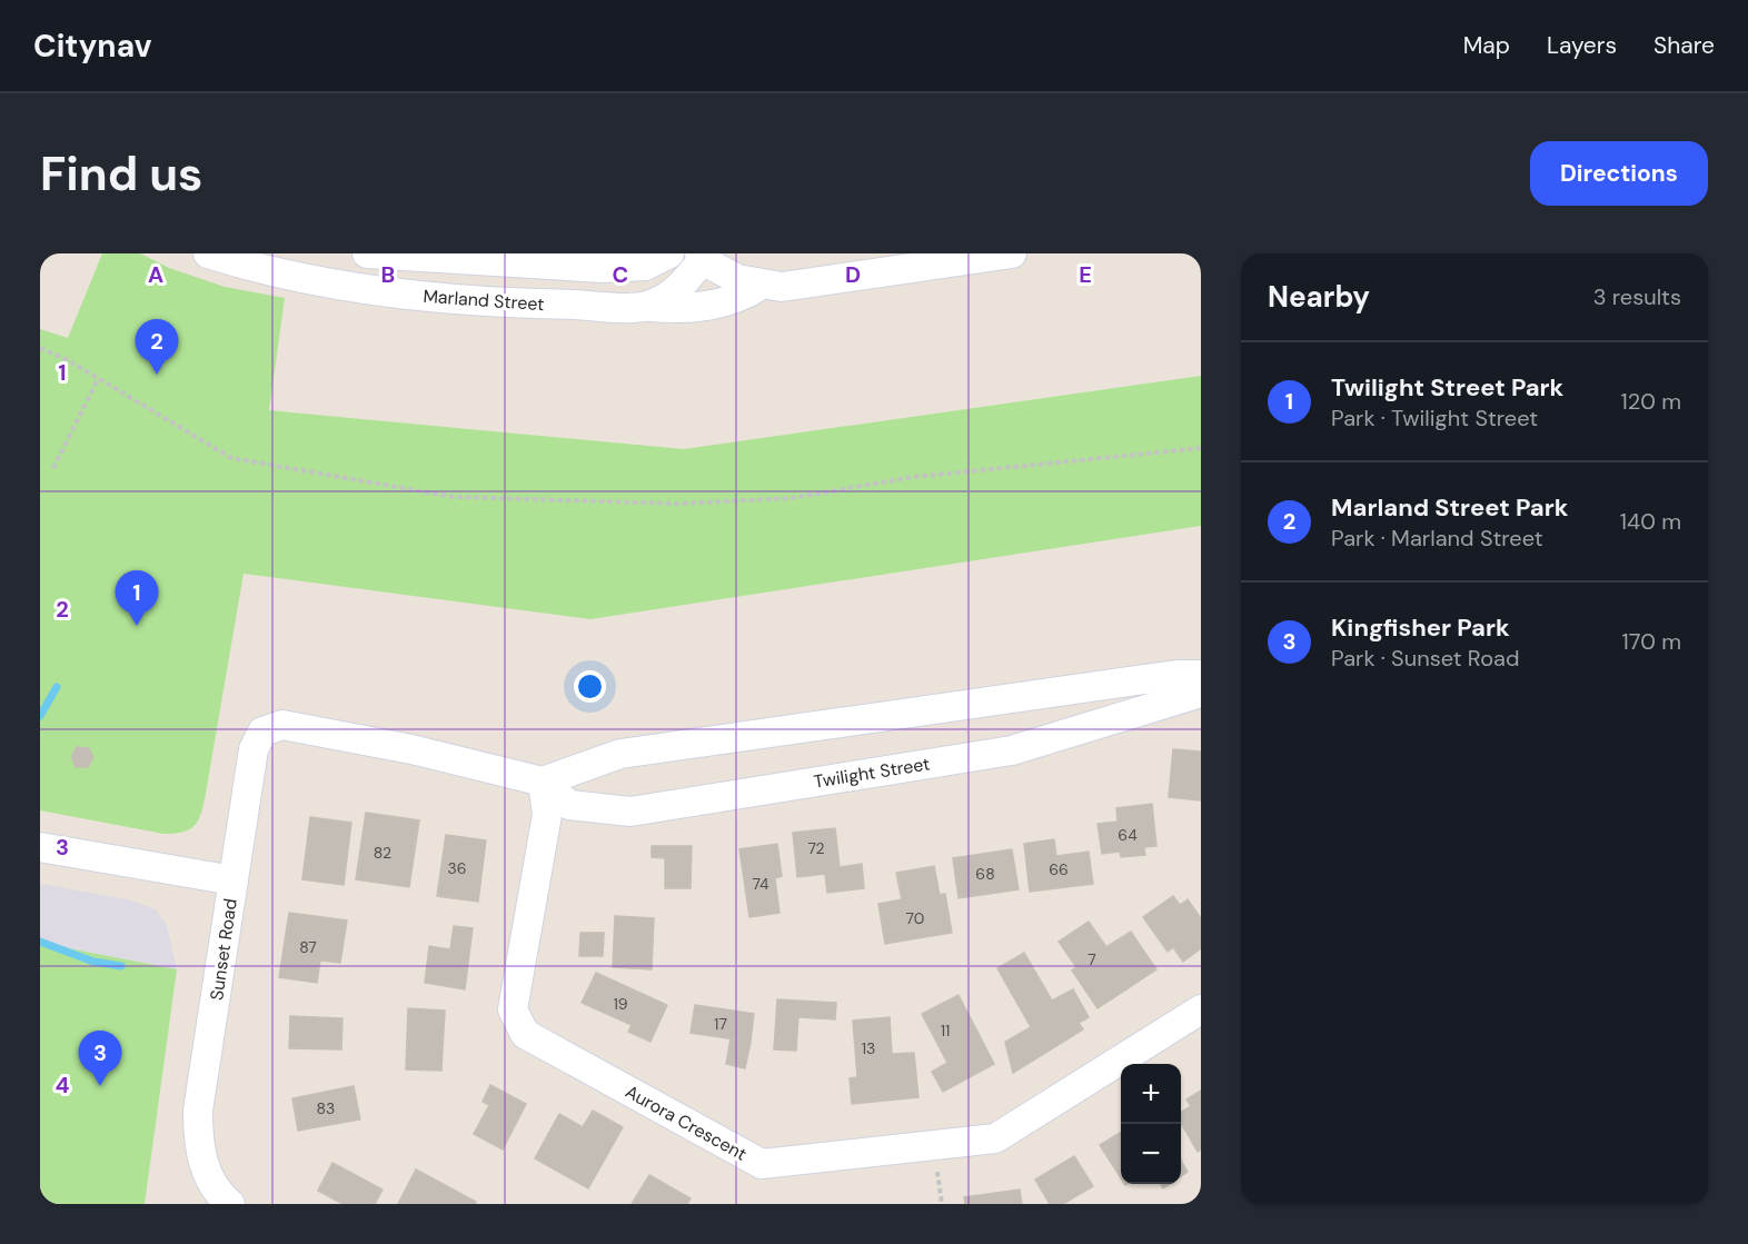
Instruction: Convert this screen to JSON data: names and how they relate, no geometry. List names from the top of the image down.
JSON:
{
  "streets": {
    "street": [
      "Marland Street",
      "Twilight Street",
      "Sunset Road",
      "Aurora Crescent"
    ]
  },
  "crossings": [
    ["Twilight Street", "Sunset Road"],
    ["Twilight Street", "Aurora Crescent"]
  ],
  "house_numbers": [
    "64",
    "72",
    "82",
    "36",
    "66",
    "68",
    "74",
    "70",
    "87",
    "7",
    "19",
    "17",
    "11",
    "13",
    "83"
  ],
  "page": {
    "header": "Citynav",
    "nav": ["Map", "Layers", "Share"],
    "buttons": "Directions",
    "title": "Find us",
    "heading": ["Nearby", "3 results"],
    "pins": ["2", "1", "3"],
    "list": [
      {
        "mark": "1",
        "name": "Twilight Street Park",
        "note": "Park · Twilight Street",
        "value": "120 m"
      },
      {
        "mark": "2",
        "name": "Marland Street Park",
        "note": "Park · Marland Street",
        "value": "140 m"
      },
      {
        "mark": "3",
        "name": "Kingfisher Park",
        "note": "Park · Sunset Road",
        "value": "170 m"
      }
    ],
    "map_buttons": ["+", "−"]
  },
  "grid": {
    "columns": [
      "A",
      "B",
      "C",
      "D",
      "E"
    ],
    "rows": [
      "1",
      "2",
      "3",
      "4"
    ]
  }
}
